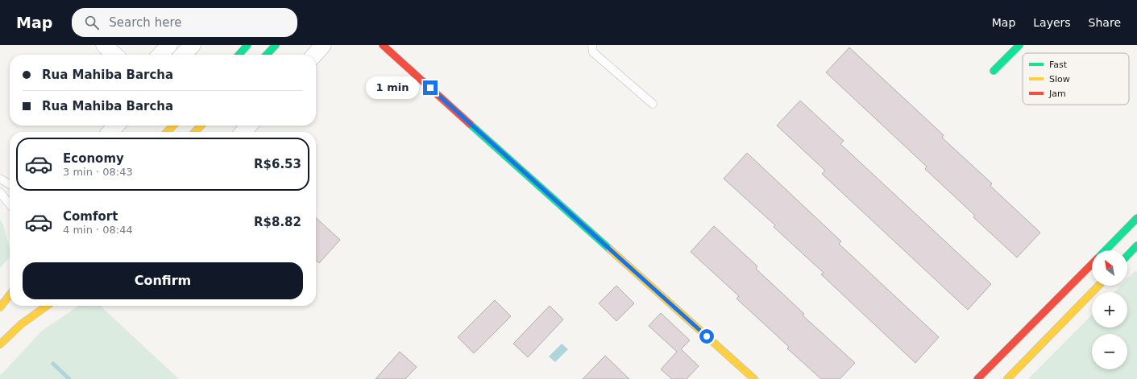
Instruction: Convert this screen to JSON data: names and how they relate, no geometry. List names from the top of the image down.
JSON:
{
  "legend": ["Fast", "Slow", "Jam"],
  "north": "top left",
  "page": {
    "header": "Map",
    "search": "Search here",
    "nav": ["Map", "Layers", "Share"],
    "banner": ["Rua Mahiba Barcha", "Rua Mahiba Barcha"],
    "bubble": "1 min",
    "list": [
      {
        "name": "Economy",
        "note": "3 min · 08:43",
        "value": "R$6.53"
      },
      {
        "name": "Comfort",
        "note": "4 min · 08:44",
        "value": "R$8.82"
      }
    ],
    "map_buttons": ["+", "−"],
    "buttons": "Confirm"
  }
}
